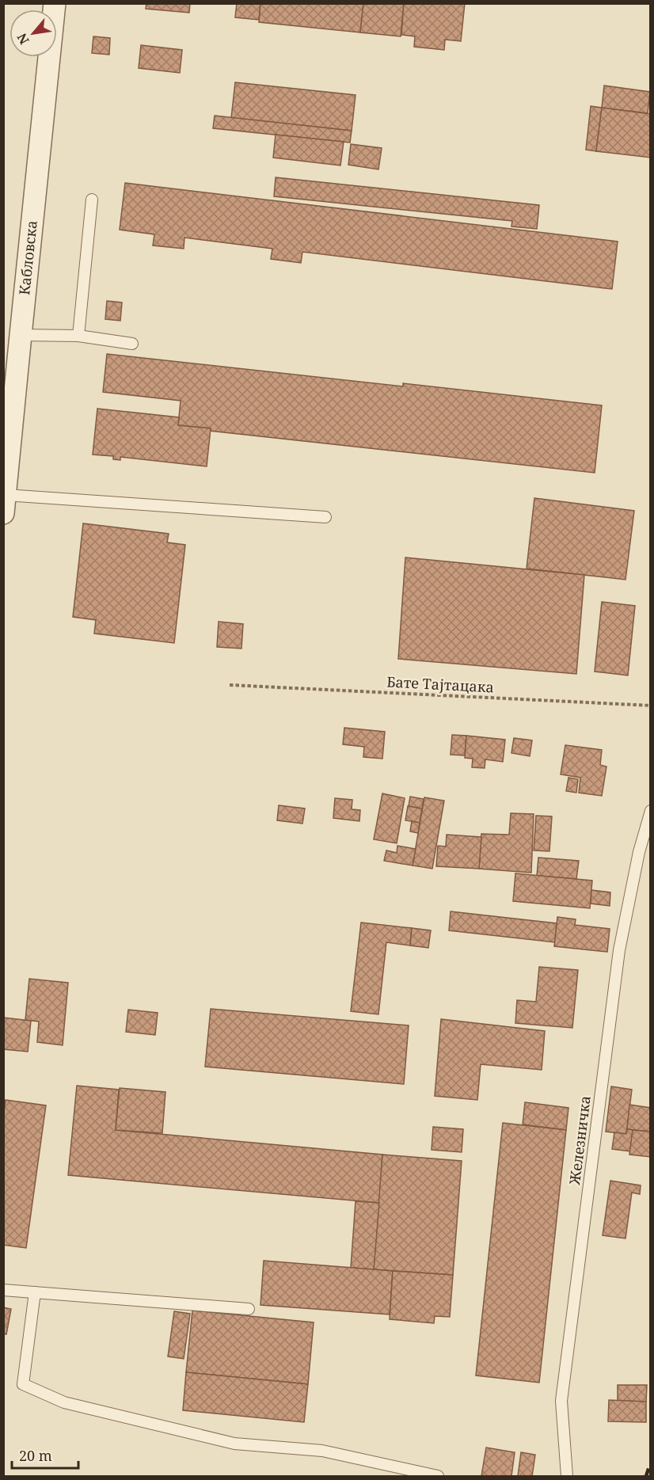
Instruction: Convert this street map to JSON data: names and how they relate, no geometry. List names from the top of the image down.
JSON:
{
  "streets": {
    "street": ["Кабловска"],
    "lane": ["Железничка"],
    "path": ["Бате Тајтацака"]
  },
  "scale_bar": "20 m",
  "north": "bottom left"
}
